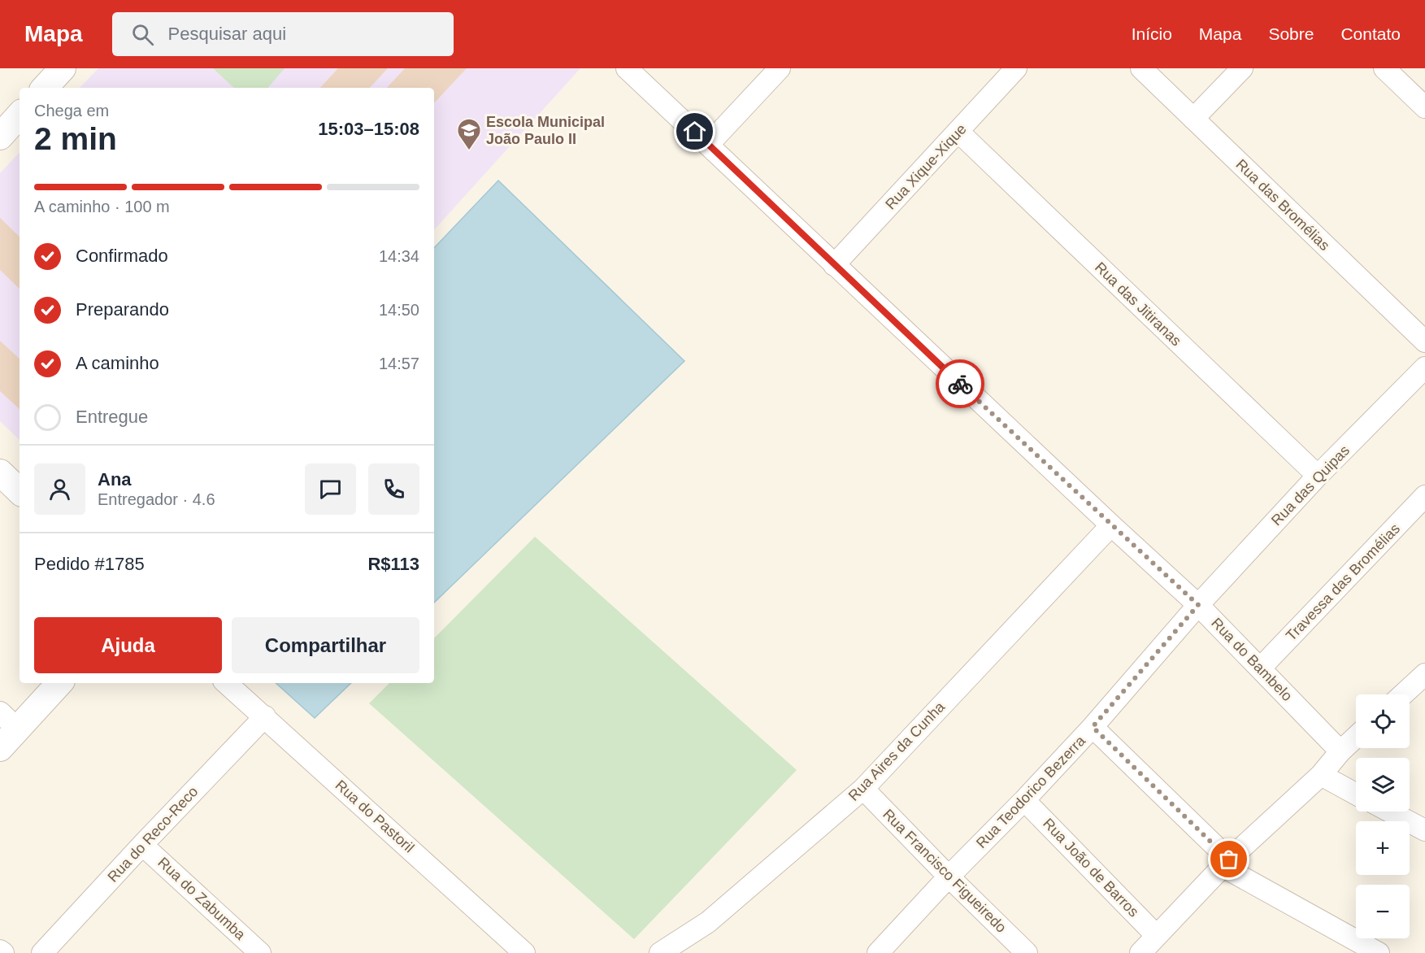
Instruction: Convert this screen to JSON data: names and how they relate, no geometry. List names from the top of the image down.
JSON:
{
  "streets": {
    "street": [
      "Rua Xique-Xique",
      "Rua das Bromélias",
      "Rua das Jitiranas",
      "Rua das Quipas",
      "Travessa das Bromélias",
      "Rua do Bambelo",
      "Rua Aires da Cunha",
      "Rua Teodorico Bezerra",
      "Rua do Pastoril",
      "Rua do Reco-Reco",
      "Rua João de Barros",
      "Rua Francisco Figueiredo",
      "Rua do Zabumba"
    ]
  },
  "crossings": [
    ["Rua Xique-Xique", "Rua das Jitiranas"],
    ["Rua Xique-Xique", "Rua do Bambelo"],
    ["Rua das Jitiranas", "Rua das Quipas"],
    ["Rua das Quipas", "Rua do Bambelo"],
    ["Rua das Quipas", "Rua Teodorico Bezerra"],
    ["Travessa das Bromélias", "Rua do Bambelo"],
    ["Rua do Bambelo", "Rua Aires da Cunha"],
    ["Rua do Bambelo", "Rua Teodorico Bezerra"],
    ["Rua Aires da Cunha", "Rua Francisco Figueiredo"],
    ["Rua Teodorico Bezerra", "Rua João de Barros"],
    ["Rua Teodorico Bezerra", "Rua Francisco Figueiredo"],
    ["Rua do Pastoril", "Rua do Reco-Reco"],
    ["Rua do Reco-Reco", "Rua do Zabumba"]
  ],
  "places": {
    "school or university": ["Escola Municipal João Paulo II"]
  },
  "page": {
    "header": "Mapa",
    "search": "Pesquisar aqui",
    "nav": [
      "Início",
      "Mapa",
      "Sobre",
      "Contato"
    ],
    "heading": ["2 min", "Chega em", "15:03–15:08"],
    "panel": [
      "Ana",
      "Entregador · 4.6",
      "Pedido #1785",
      "R$113"
    ],
    "bar": "A caminho · 100 m",
    "list": [
      ["Confirmado", "14:34"],
      ["Preparando", "14:50"],
      ["A caminho", "14:57"],
      "Entregue"
    ],
    "buttons": ["Ajuda", "Compartilhar"],
    "map_buttons": ["+", "−"]
  }
}
